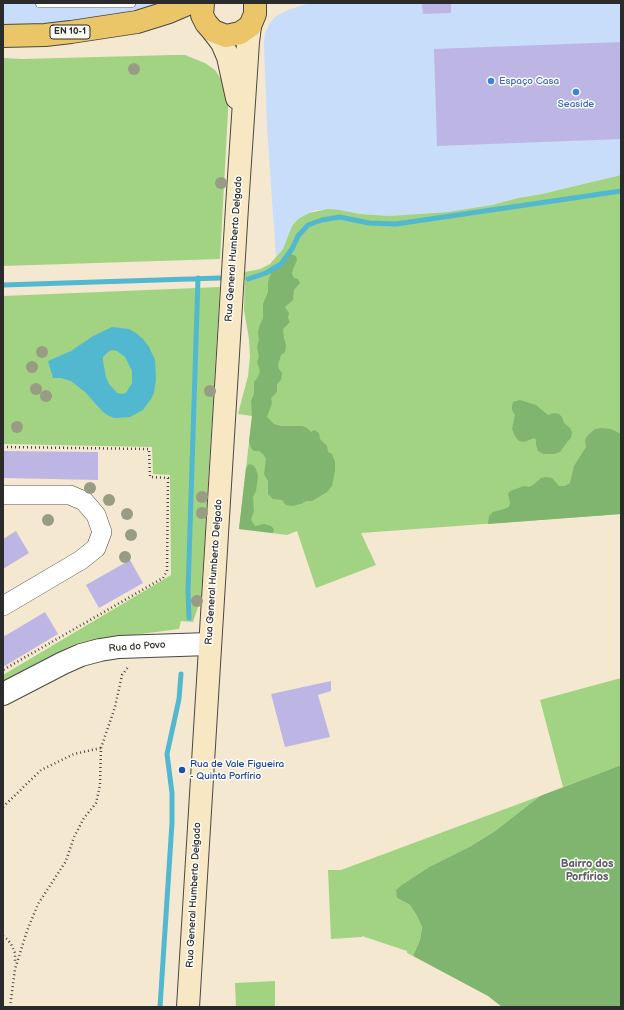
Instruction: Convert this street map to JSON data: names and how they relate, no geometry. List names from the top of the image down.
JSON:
{
  "streets": {
    "main road": ["EN 10-1", "Rua General Humberto Delgado"],
    "street": ["Rua do Povo"]
  },
  "crossings": [
    ["EN 10-1", "Rua General Humberto Delgado"],
    ["Rua General Humberto Delgado", "Rua do Povo"]
  ],
  "districts": ["Bairro dos Porfírios"],
  "places": ["Espaço Casa", "Seaside", "Rua de Vale Figueira - Quinta Porfírio"]
}
